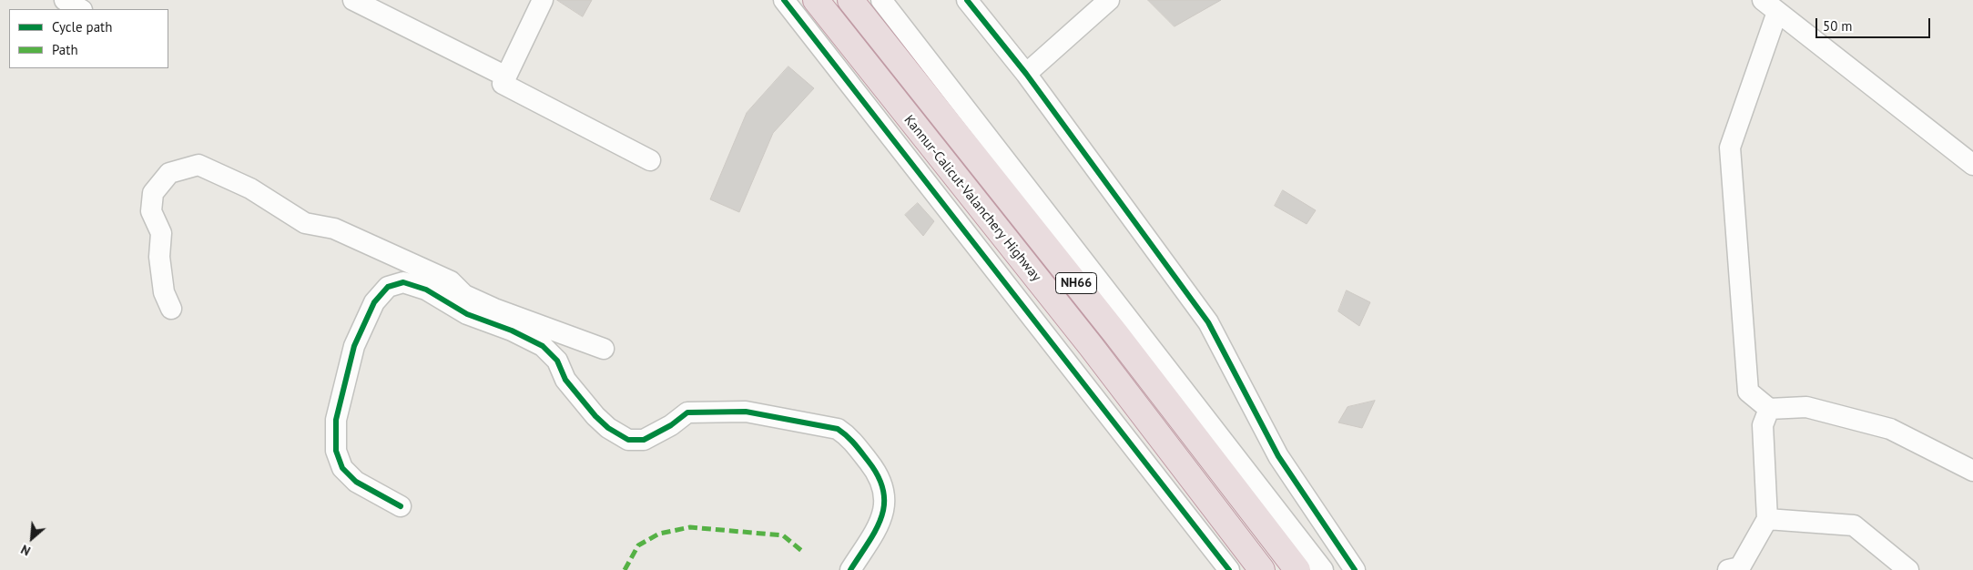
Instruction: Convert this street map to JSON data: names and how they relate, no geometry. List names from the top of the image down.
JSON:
{
  "streets": {
    "highway": ["Kannur-Calicut-Valanchery Highway", "NH66"]
  },
  "legend": ["Cycle path", "Path"],
  "scale_bar": "50 m",
  "north": "bottom left"
}
